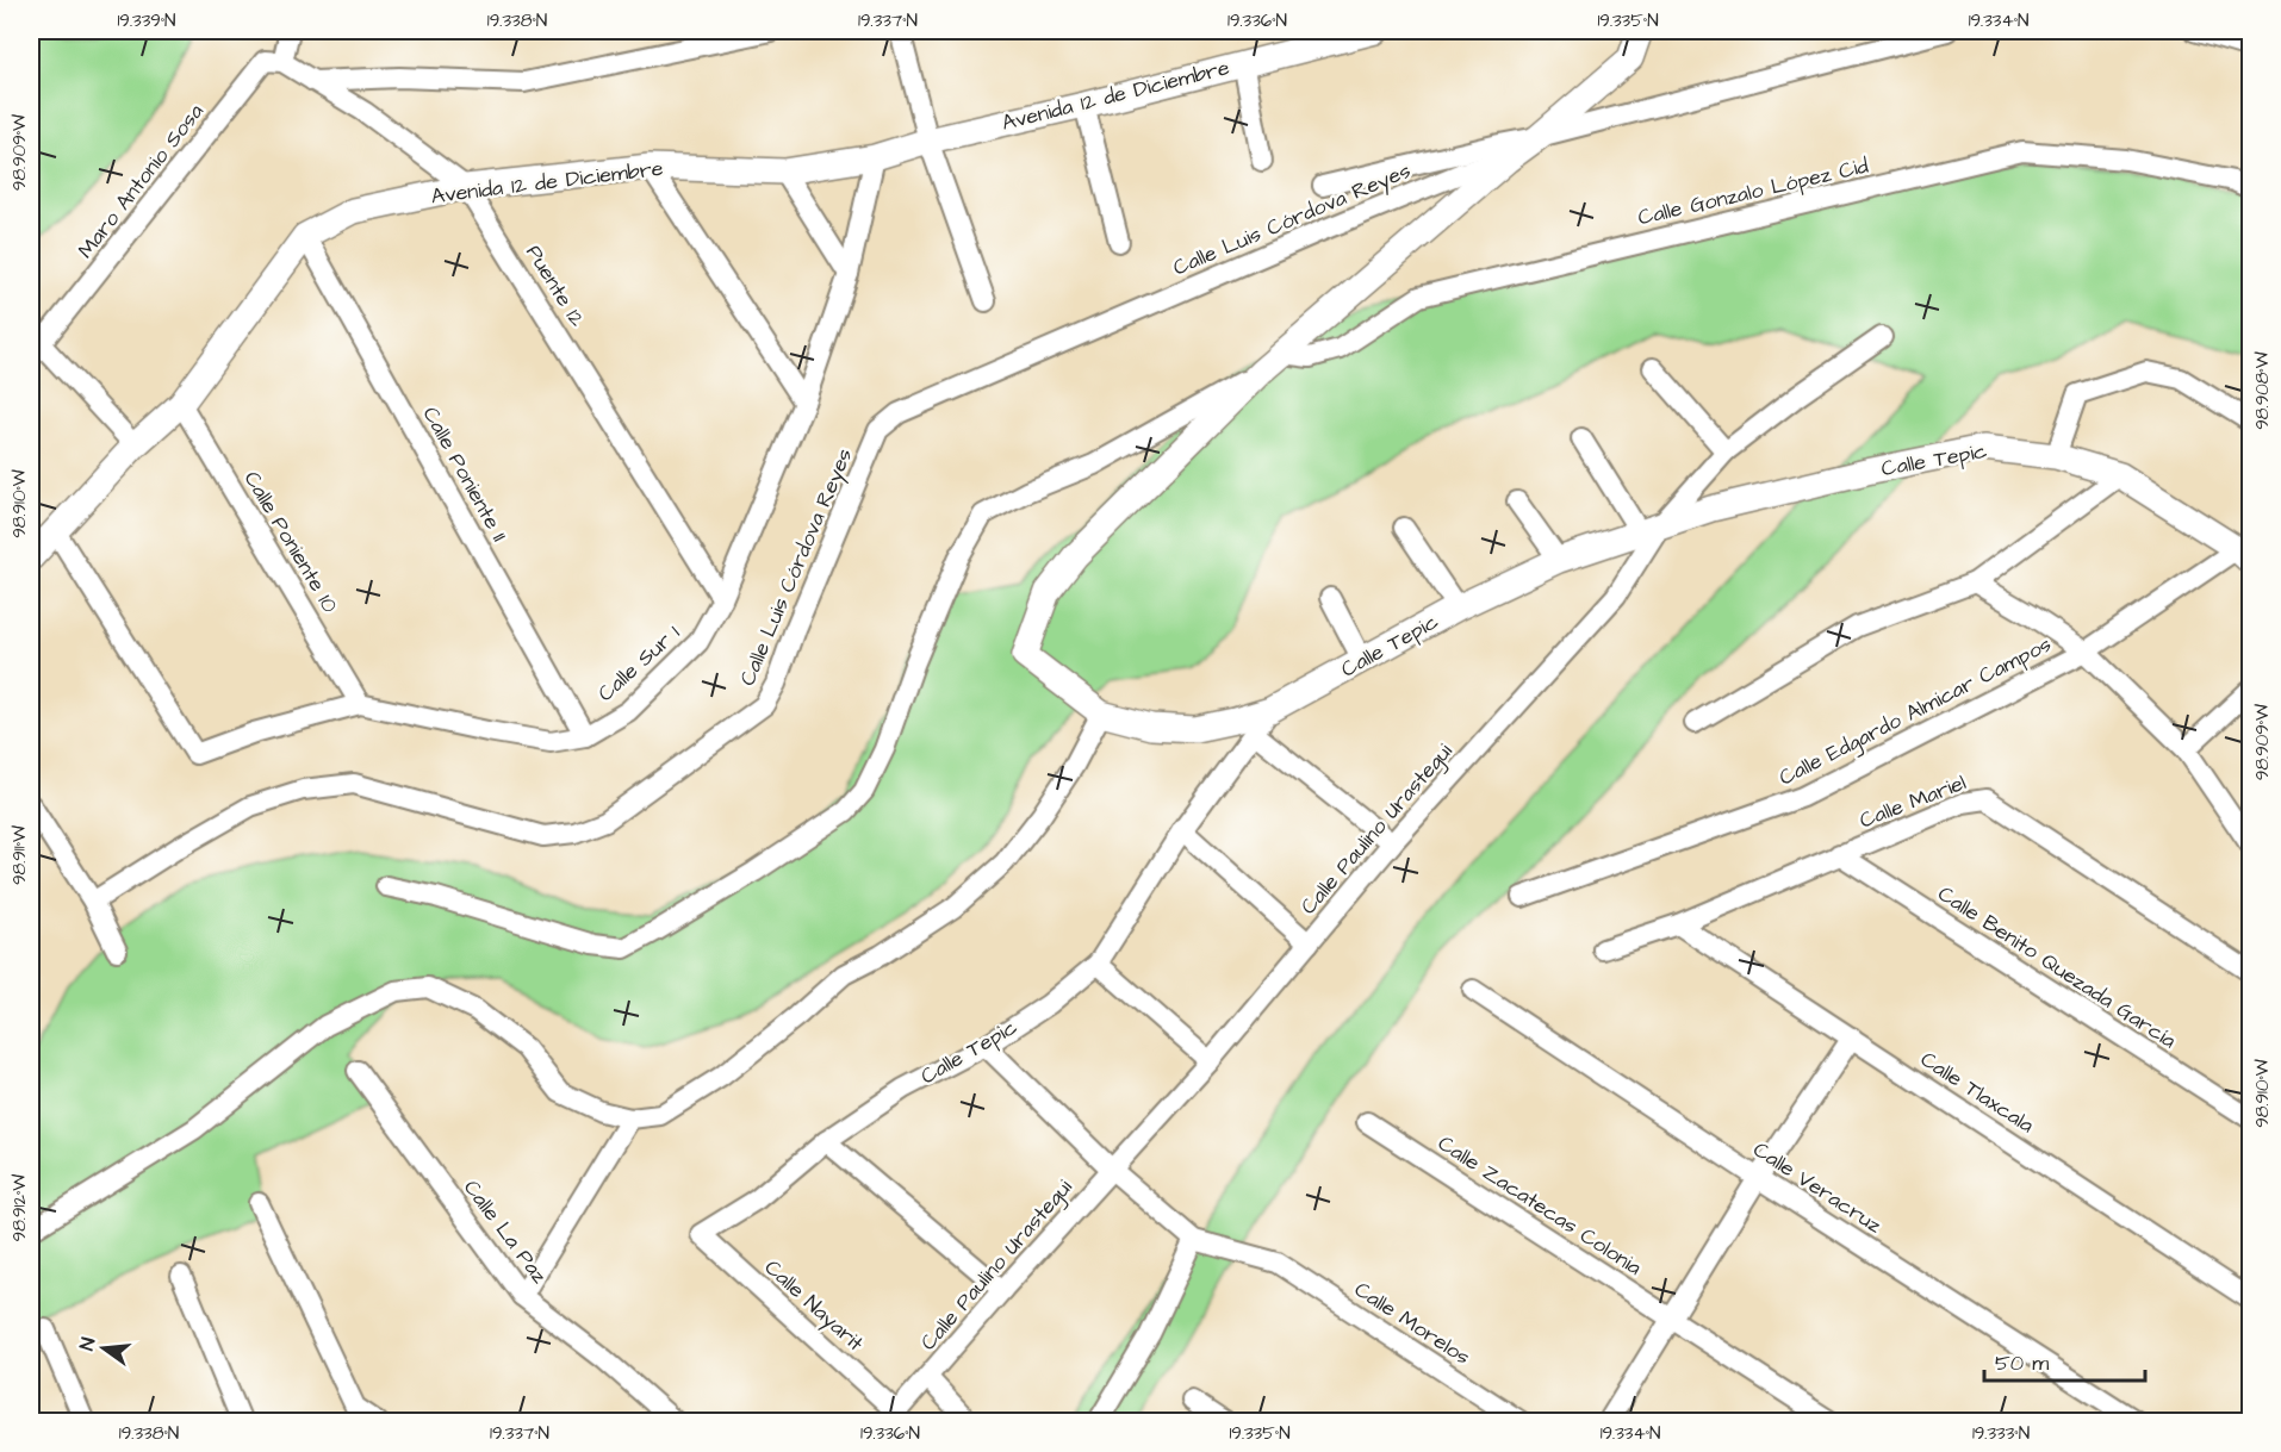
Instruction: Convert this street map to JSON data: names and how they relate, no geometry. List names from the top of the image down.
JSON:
{
  "streets": {
    "street": [
      "Avenida 12 de Diciembre",
      "Maro Antonio Sosa",
      "Calle Gonzalo López Cid",
      "Calle Luis Córdova Reyes",
      "Puente 12",
      "Calle Tepic",
      "Calle Poniente 11",
      "Calle Poniente 10",
      "Calle Sur 1",
      "Calle Edgardo Almicar Campos",
      "Calle Mariel",
      "Calle Paulino Urastegui",
      "Calle Benito Quezada García",
      "Calle Tlaxcala",
      "Calle Veracruz",
      "Calle Zacatecas Colonia",
      "Calle La Paz",
      "Calle Nayarit",
      "Calle Morelos"
    ]
  },
  "crossings": [
    ["Avenida 12 de Diciembre", "Puente 12"],
    ["Avenida 12 de Diciembre", "Calle Poniente 11"],
    ["Avenida 12 de Diciembre", "Calle Poniente 10"],
    ["Avenida 12 de Diciembre", "Calle Sur 1"],
    ["Maro Antonio Sosa", "Puente 12"],
    ["Puente 12", "Calle Sur 1"],
    ["Calle Tepic", "Calle Edgardo Almicar Campos"],
    ["Calle Tepic", "Calle Paulino Urastegui"],
    ["Calle Tepic", "Calle Nayarit"],
    ["Calle Poniente 11", "Calle Sur 1"],
    ["Calle Poniente 10", "Calle Sur 1"],
    ["Calle Mariel", "Calle Benito Quezada García"],
    ["Calle Mariel", "Calle Tlaxcala"],
    ["Calle Paulino Urastegui", "Calle Nayarit"]
  ],
  "scale_bar": "50 m",
  "north": "left",
  "coordinates": [
    "19.339°N",
    "19.338°N",
    "19.337°N",
    "19.336°N",
    "19.335°N",
    "19.334°N",
    "98.909°W",
    "98.908°W",
    "98.910°W",
    "98.911°W",
    "98.912°W",
    "19.333°N"
  ]
}
